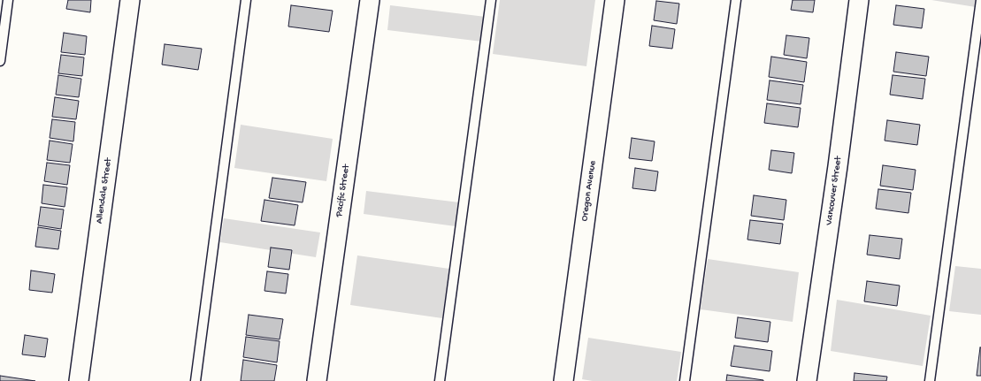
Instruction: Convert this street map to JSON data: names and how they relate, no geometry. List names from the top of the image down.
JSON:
{
  "streets": {
    "street": [
      "Allendale Street",
      "Pacific Street",
      "Oregon Avenue",
      "Vancouver Street"
    ]
  }
}
